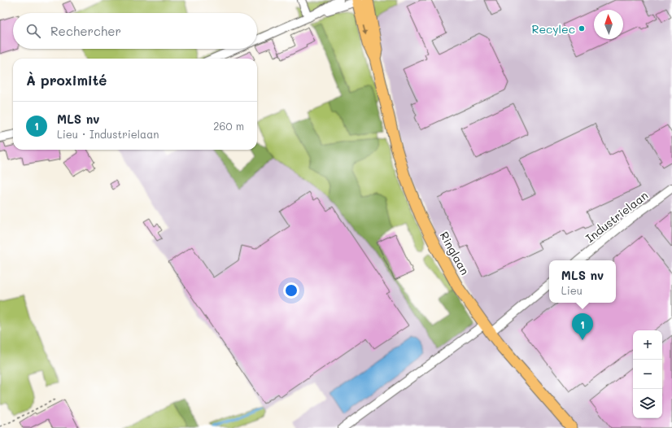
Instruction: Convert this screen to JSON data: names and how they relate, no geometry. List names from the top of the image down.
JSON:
{
  "streets": {
    "main road": ["Ringlaan"],
    "street": ["Industrielaan"]
  },
  "places": ["Recylec"],
  "north": "top",
  "page": {
    "search": "Rechercher",
    "heading": "À proximité",
    "list": [
      {
        "mark": "1",
        "name": "MLS nv",
        "note": "Lieu · Industrielaan",
        "value": "260 m"
      }
    ],
    "popup": ["MLS nv", "Lieu"],
    "pins": "1",
    "map_buttons": ["+", "−"]
  }
}
